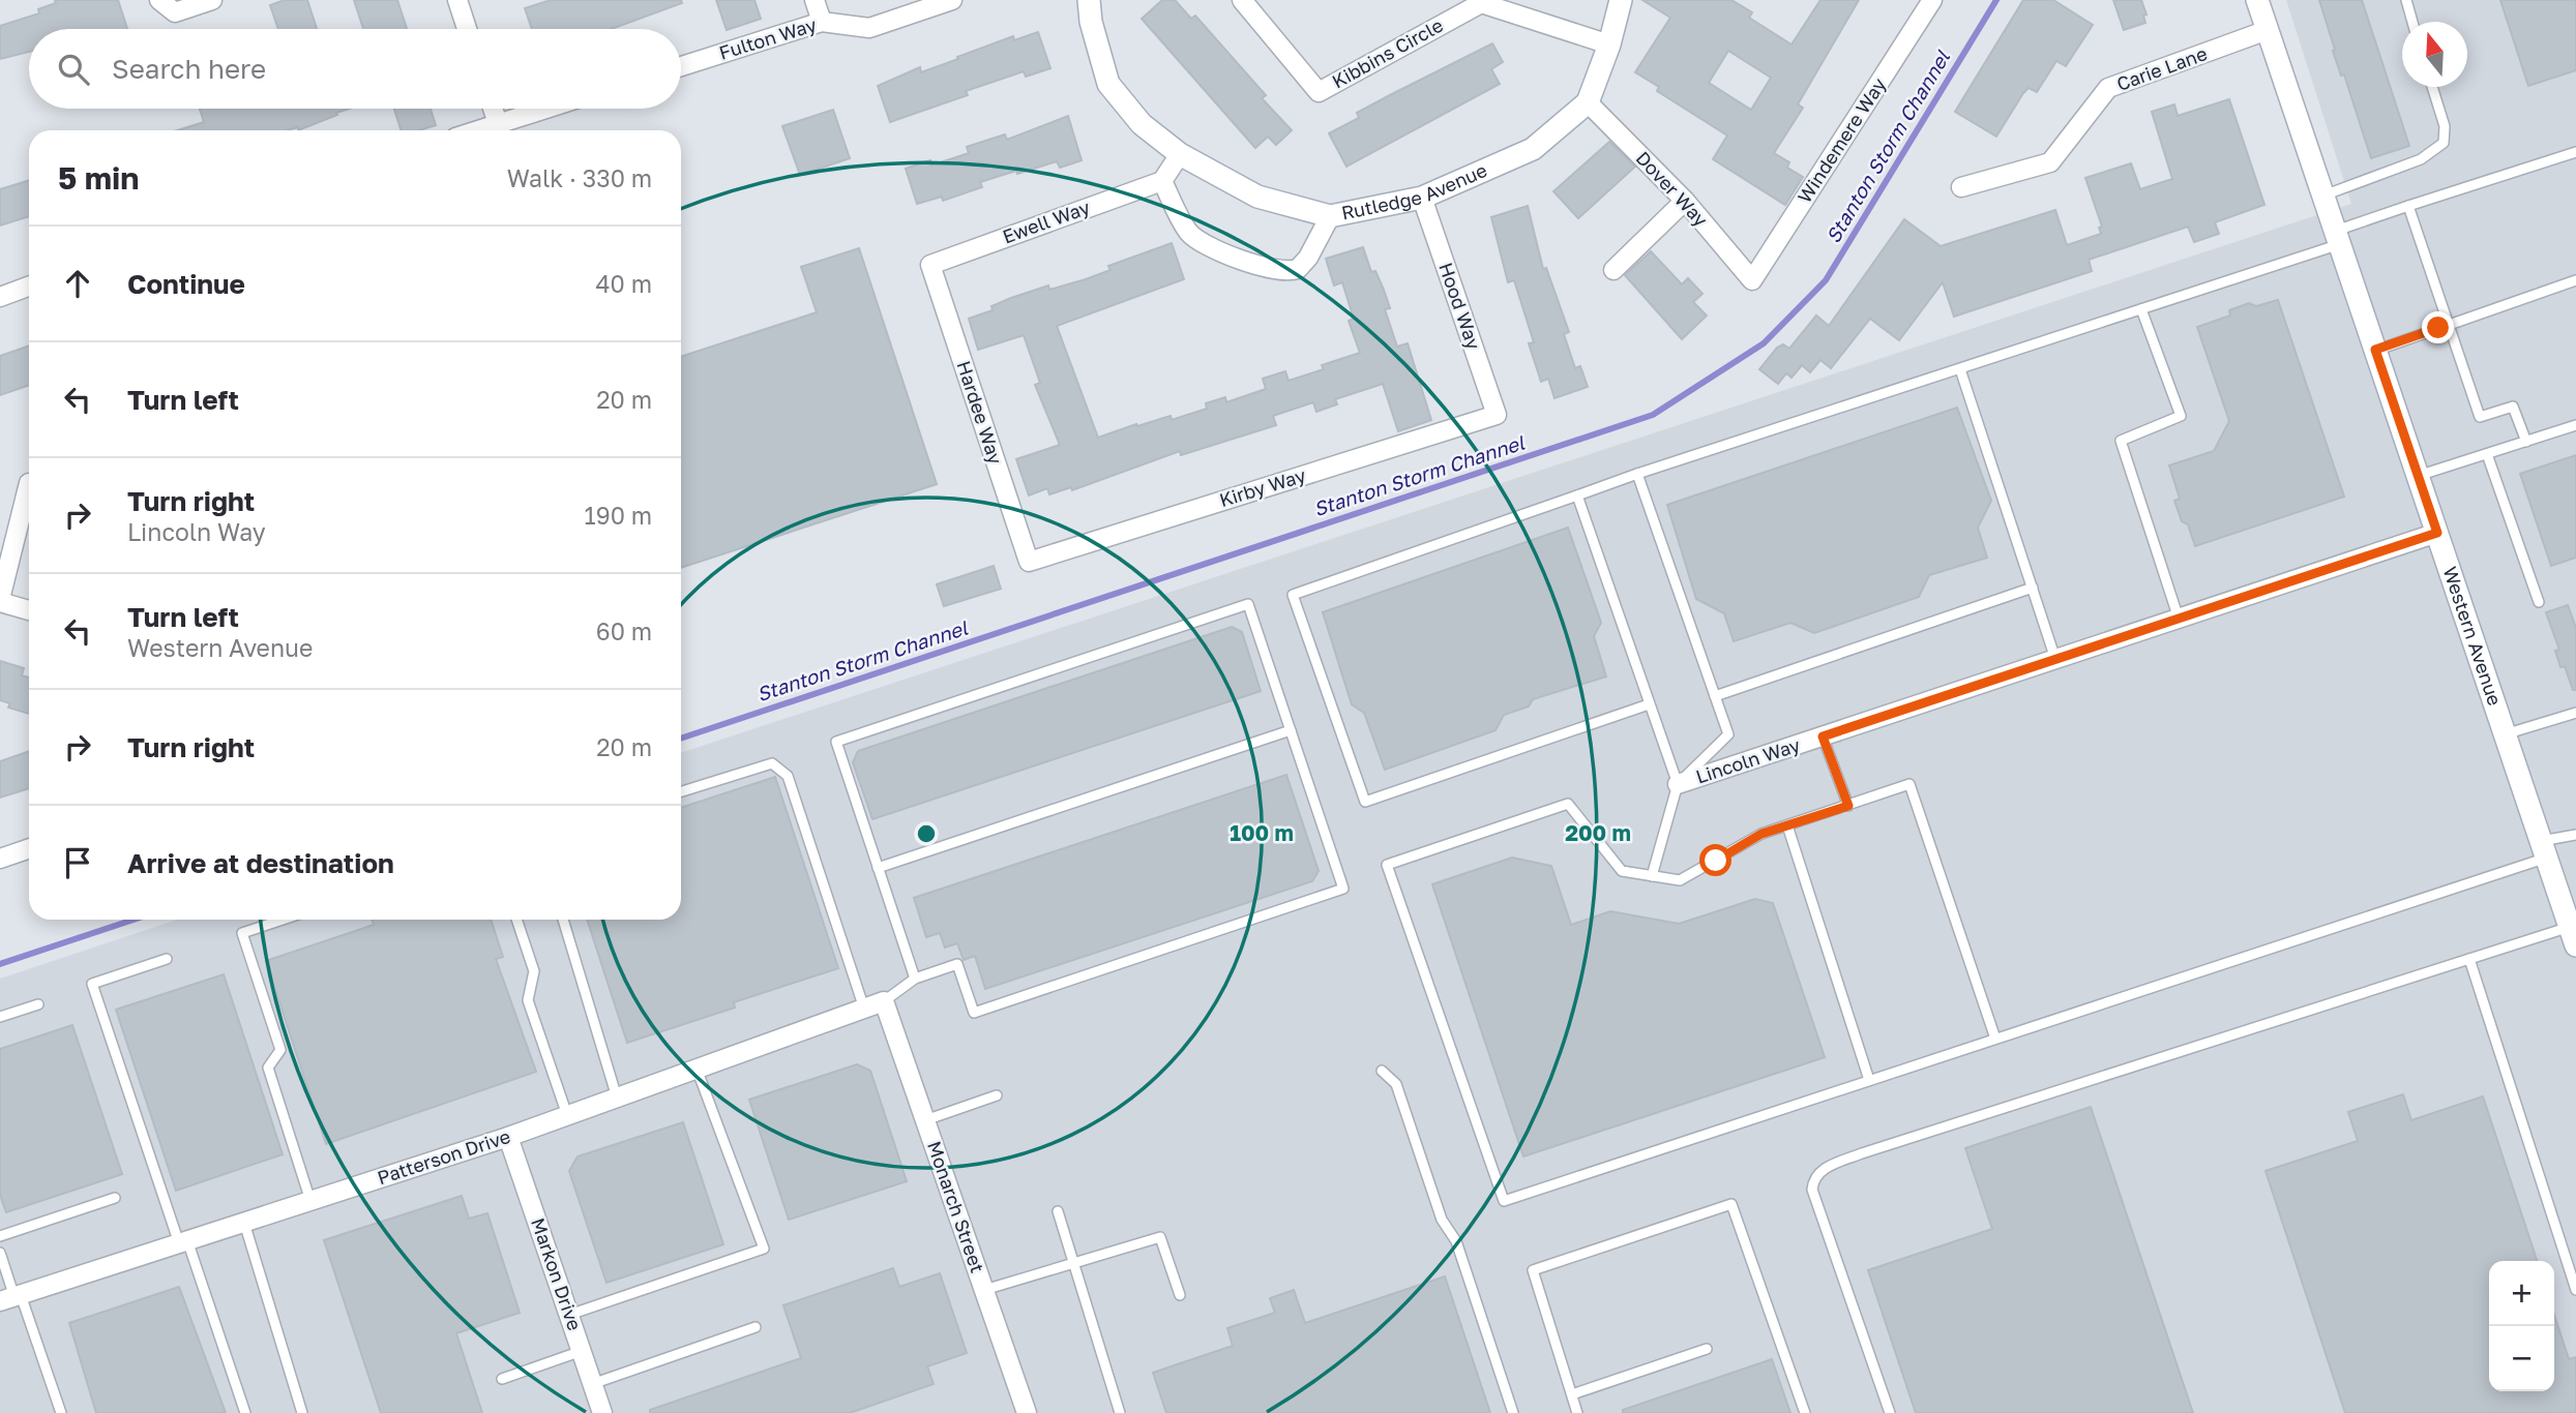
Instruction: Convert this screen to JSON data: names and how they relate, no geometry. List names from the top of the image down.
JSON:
{
  "streets": {
    "street": [
      "Fulton Way",
      "Kibbins Circle",
      "Carie Lane",
      "Windemere Way",
      "Dover Way",
      "Rutledge Avenue",
      "Ewell Way",
      "Hood Way",
      "Hardee Way",
      "Kirby Way",
      "Western Avenue",
      "Lincoln Way",
      "Patterson Drive",
      "Monarch Street",
      "Markon Drive"
    ]
  },
  "crossings": [
    ["Kibbins Circle", "Rutledge Avenue"],
    ["Carie Lane", "Western Avenue"],
    ["Windemere Way", "Dover Way"],
    ["Dover Way", "Rutledge Avenue"],
    ["Rutledge Avenue", "Hood Way"],
    ["Ewell Way", "Hardee Way"],
    ["Hood Way", "Kirby Way"],
    ["Hardee Way", "Kirby Way"],
    ["Western Avenue", "Lincoln Way"],
    ["Patterson Drive", "Monarch Street"],
    ["Patterson Drive", "Markon Drive"]
  ],
  "water": ["Stanton Storm Channel"],
  "north": "top",
  "page": {
    "search": "Search here",
    "heading": ["5 min", "Walk · 330 m"],
    "list": [
      ["Continue", "40 m"],
      ["Turn left", "20 m"],
      ["Turn right", "Lincoln Way", "190 m"],
      ["Turn left", "Western Avenue", "60 m"],
      ["Turn right", "20 m"],
      "Arrive at destination"
    ],
    "map_buttons": ["+", "−"]
  },
  "rings": ["100 m", "200 m"]
}
